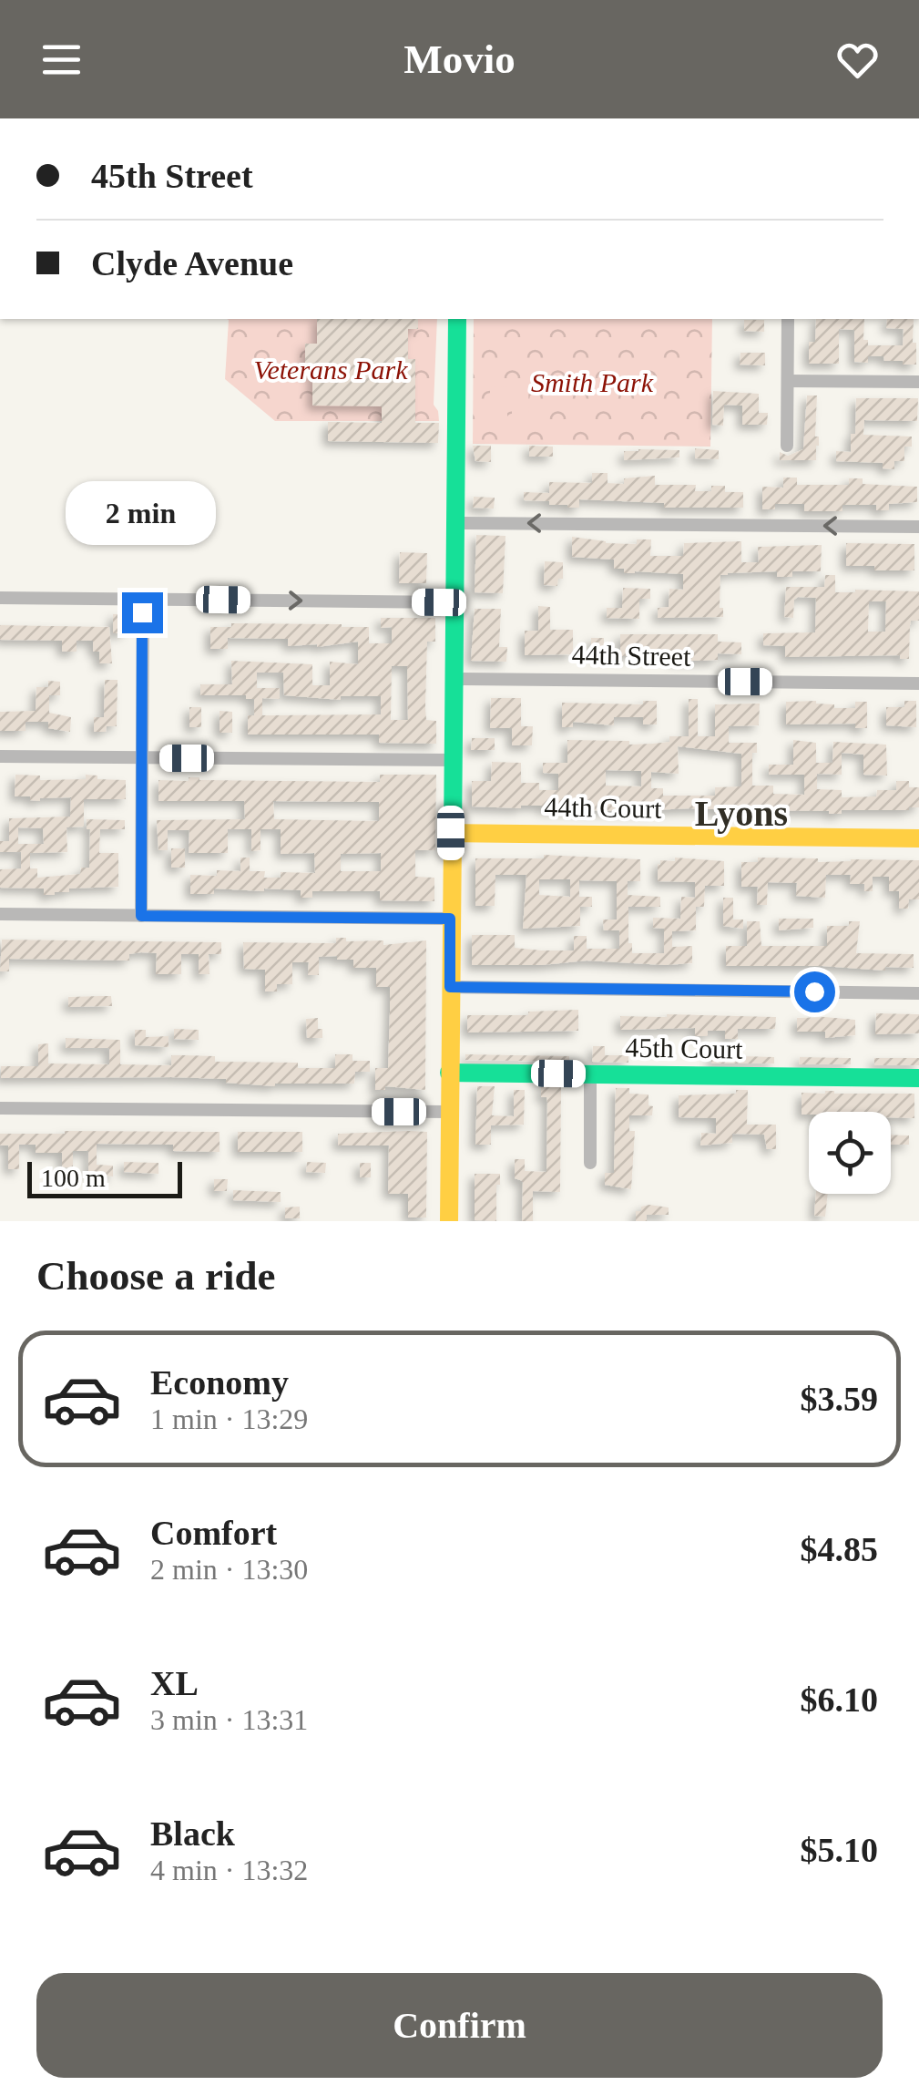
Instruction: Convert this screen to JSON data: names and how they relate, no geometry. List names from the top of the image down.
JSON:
{
  "streets": {
    "street": ["44th Street", "44th Court", "45th Court"]
  },
  "districts": ["Lyons"],
  "parks": ["Veterans Park", "Smith Park"],
  "scale_bar": "100 m",
  "page": {
    "header": "Movio",
    "banner": ["45th Street", "Clyde Avenue"],
    "bubble": "2 min",
    "scale": "100 m",
    "heading": "Choose a ride",
    "list": [
      {
        "name": "Economy",
        "note": "1 min · 13:29",
        "value": "$3.59"
      },
      {
        "name": "Comfort",
        "note": "2 min · 13:30",
        "value": "$4.85"
      },
      {
        "name": "XL",
        "note": "3 min · 13:31",
        "value": "$6.10"
      },
      {
        "name": "Black",
        "note": "4 min · 13:32",
        "value": "$5.10"
      }
    ],
    "buttons": "Confirm"
  }
}
